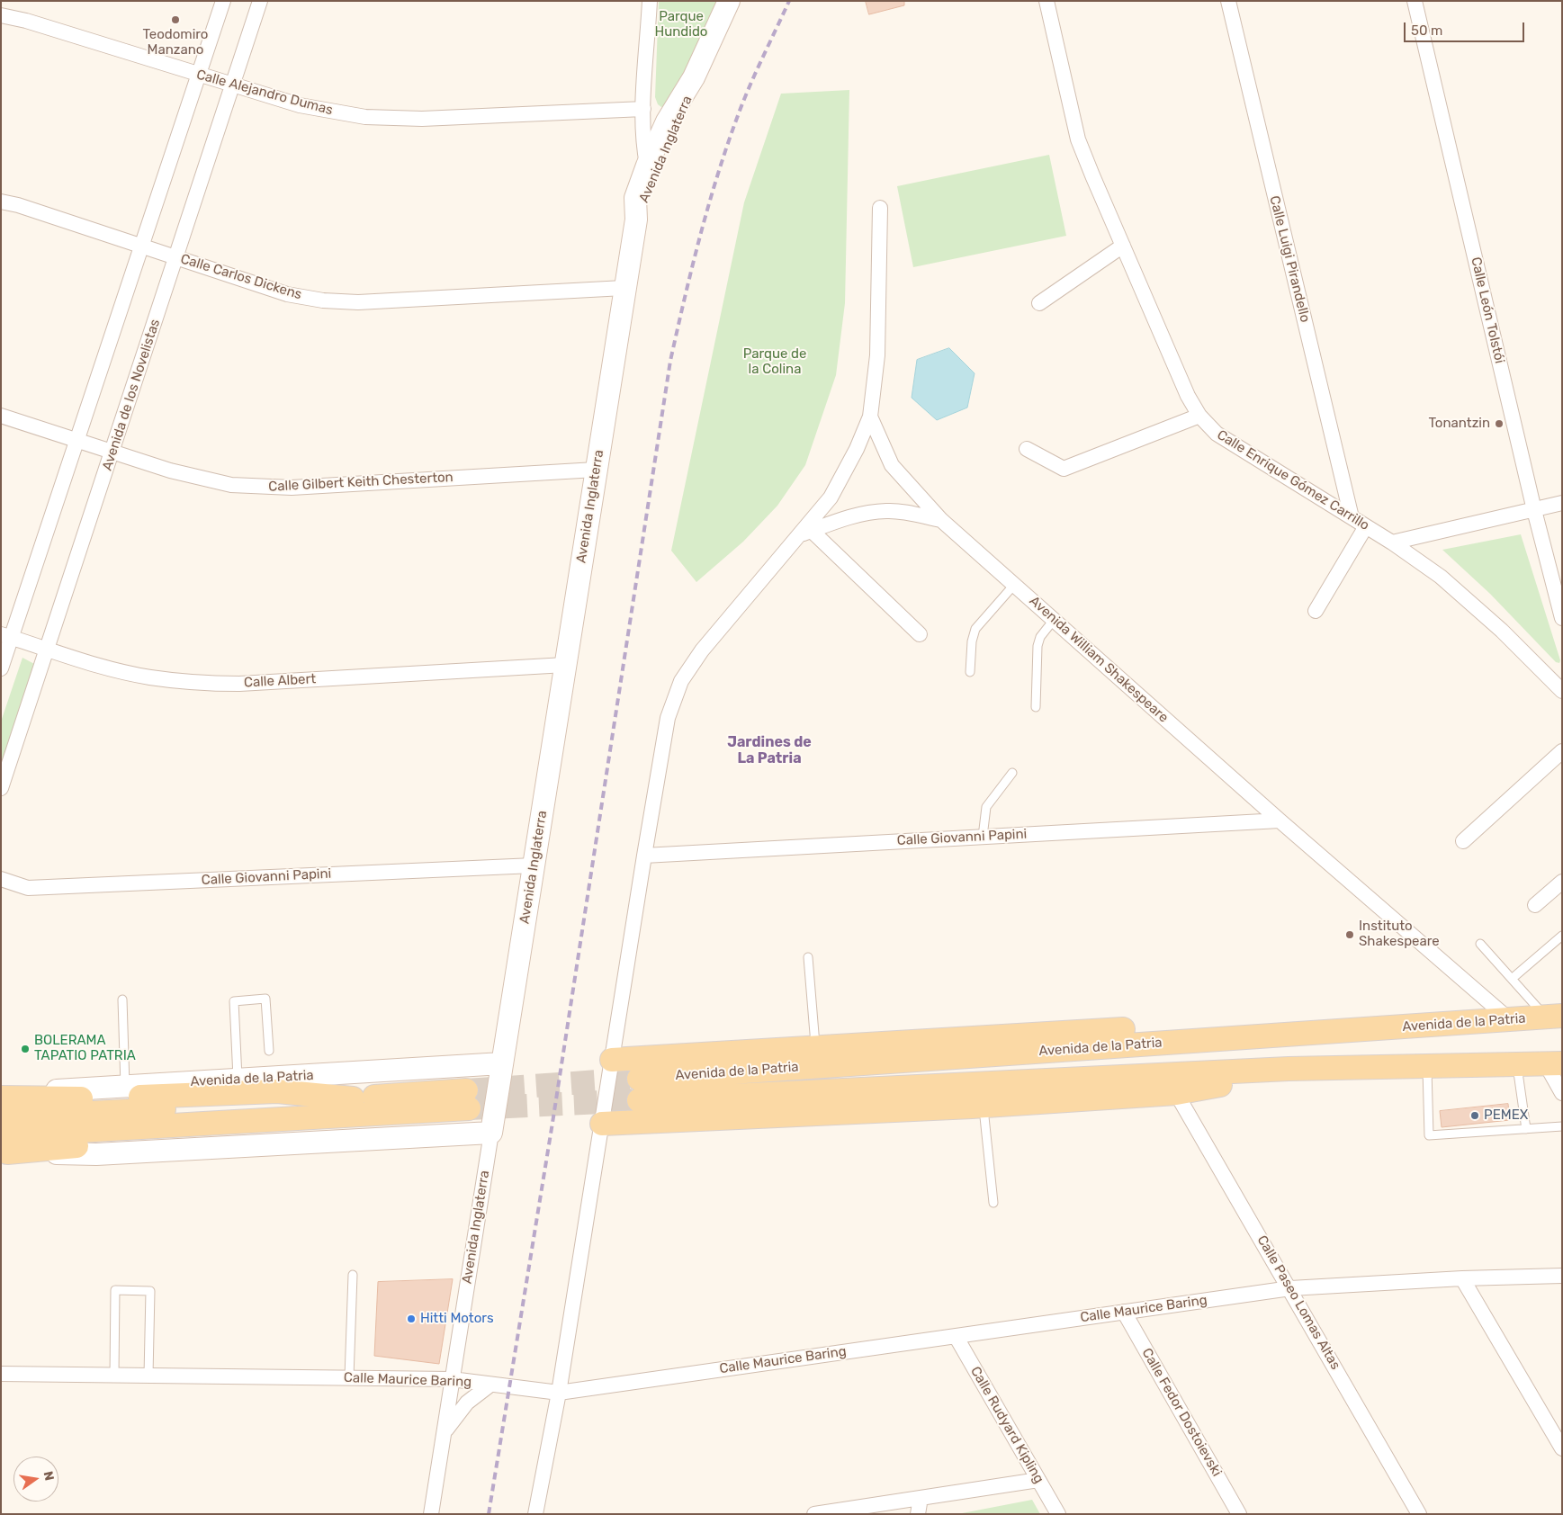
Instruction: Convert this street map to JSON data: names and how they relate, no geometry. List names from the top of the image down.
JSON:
{
  "streets": {
    "main road": ["Avenida de la Patria"],
    "street": [
      "Calle Alejandro Dumas",
      "Avenida Inglaterra",
      "Calle Luigi Pirandello",
      "Calle Carlos Dickens",
      "Calle León Tolstói",
      "Avenida de los Novelistas",
      "Calle Enrique Gómez Carrillo",
      "Calle Gilbert Keith Chesterton",
      "Avenida William Shakespeare",
      "Calle Albert",
      "Calle Giovanni Papini",
      "Calle Paseo Lomas Altas",
      "Calle Maurice Baring",
      "Calle Fedor Dostoievski",
      "Calle Rudyard Kipling"
    ]
  },
  "crossings": [
    ["Calle Alejandro Dumas", "Avenida de los Novelistas"],
    ["Avenida Inglaterra", "Calle Carlos Dickens"],
    ["Avenida Inglaterra", "Calle Gilbert Keith Chesterton"],
    ["Avenida Inglaterra", "Calle Albert"],
    ["Avenida Inglaterra", "Calle Giovanni Papini"],
    ["Avenida Inglaterra", "Avenida de la Patria"],
    ["Avenida Inglaterra", "Calle Maurice Baring"],
    ["Calle Luigi Pirandello", "Calle Enrique Gómez Carrillo"],
    ["Calle Carlos Dickens", "Avenida de los Novelistas"],
    ["Avenida de los Novelistas", "Calle Gilbert Keith Chesterton"],
    ["Avenida de los Novelistas", "Calle Albert"],
    ["Avenida William Shakespeare", "Calle Giovanni Papini"],
    ["Avenida William Shakespeare", "Avenida de la Patria"],
    ["Calle Paseo Lomas Altas", "Calle Maurice Baring"],
    ["Calle Maurice Baring", "Calle Fedor Dostoievski"],
    ["Calle Maurice Baring", "Calle Rudyard Kipling"]
  ],
  "districts": ["Jardines de La Patria"],
  "parks": ["Parque Hundido", "Parque de la Colina"],
  "places": [
    "Teodomiro Manzano",
    "Tonantzin",
    "Instituto Shakespeare",
    "BOLERAMA TAPATIO PATRIA",
    "PEMEX",
    "Hitti Motors"
  ],
  "scale_bar": "50 m",
  "north": "right"
}
